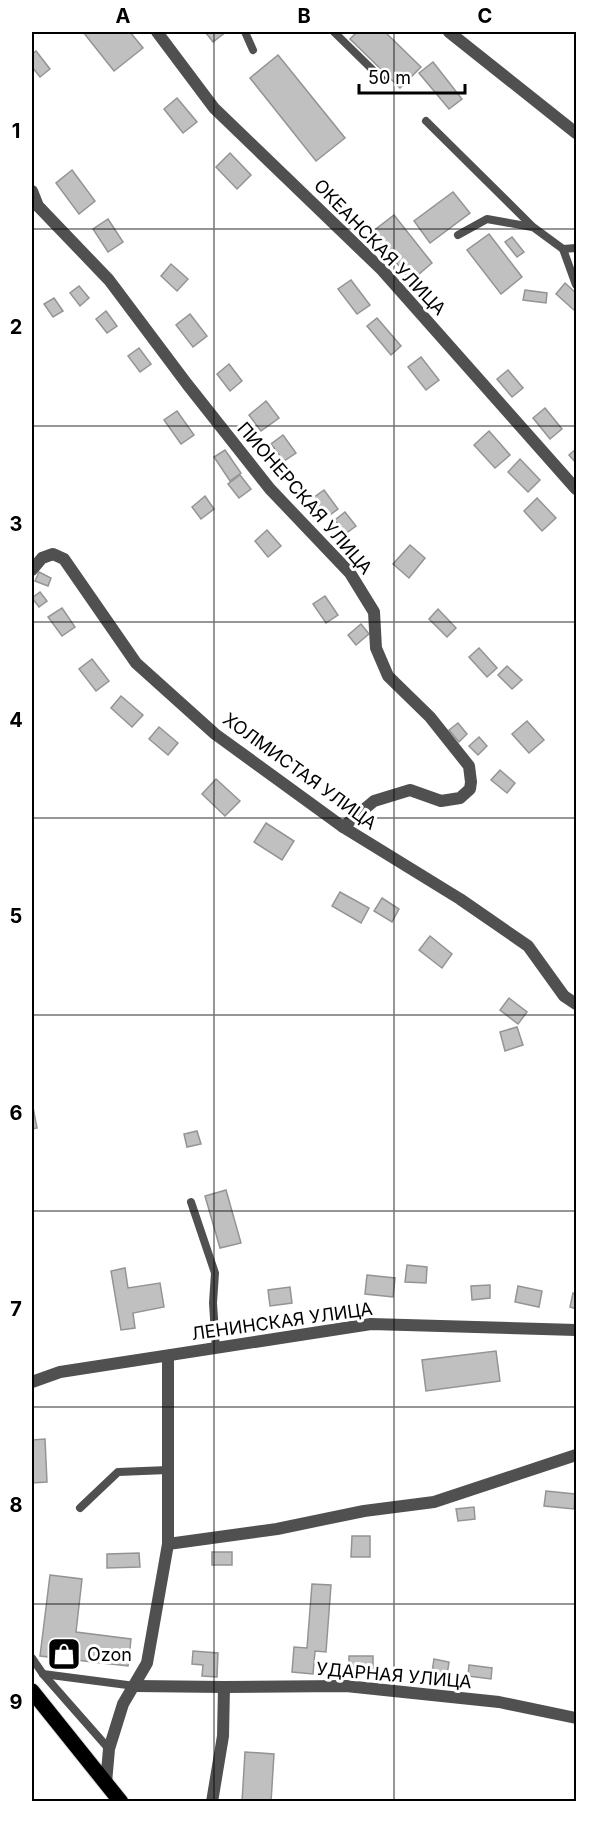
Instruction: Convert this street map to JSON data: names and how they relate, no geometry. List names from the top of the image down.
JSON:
{
  "streets": {
    "street": [
      "ОКЕАНСКАЯ УЛИЦА",
      "ПИОНЕРСКАЯ УЛИЦА",
      "ХОЛМИСТАЯ УЛИЦА",
      "ЛЕНИНСКАЯ УЛИЦА",
      "УДАРНАЯ УЛИЦА"
    ]
  },
  "crossings": [
    ["ПИОНЕРСКАЯ УЛИЦА", "ХОЛМИСТАЯ УЛИЦА"]
  ],
  "places": {
    "shop": ["Ozon"]
  },
  "scale_bar": "50 m",
  "grid": {
    "columns": ["A", "B", "C"],
    "rows": [
      "1",
      "2",
      "3",
      "4",
      "5",
      "6",
      "7",
      "8",
      "9"
    ]
  }
}
